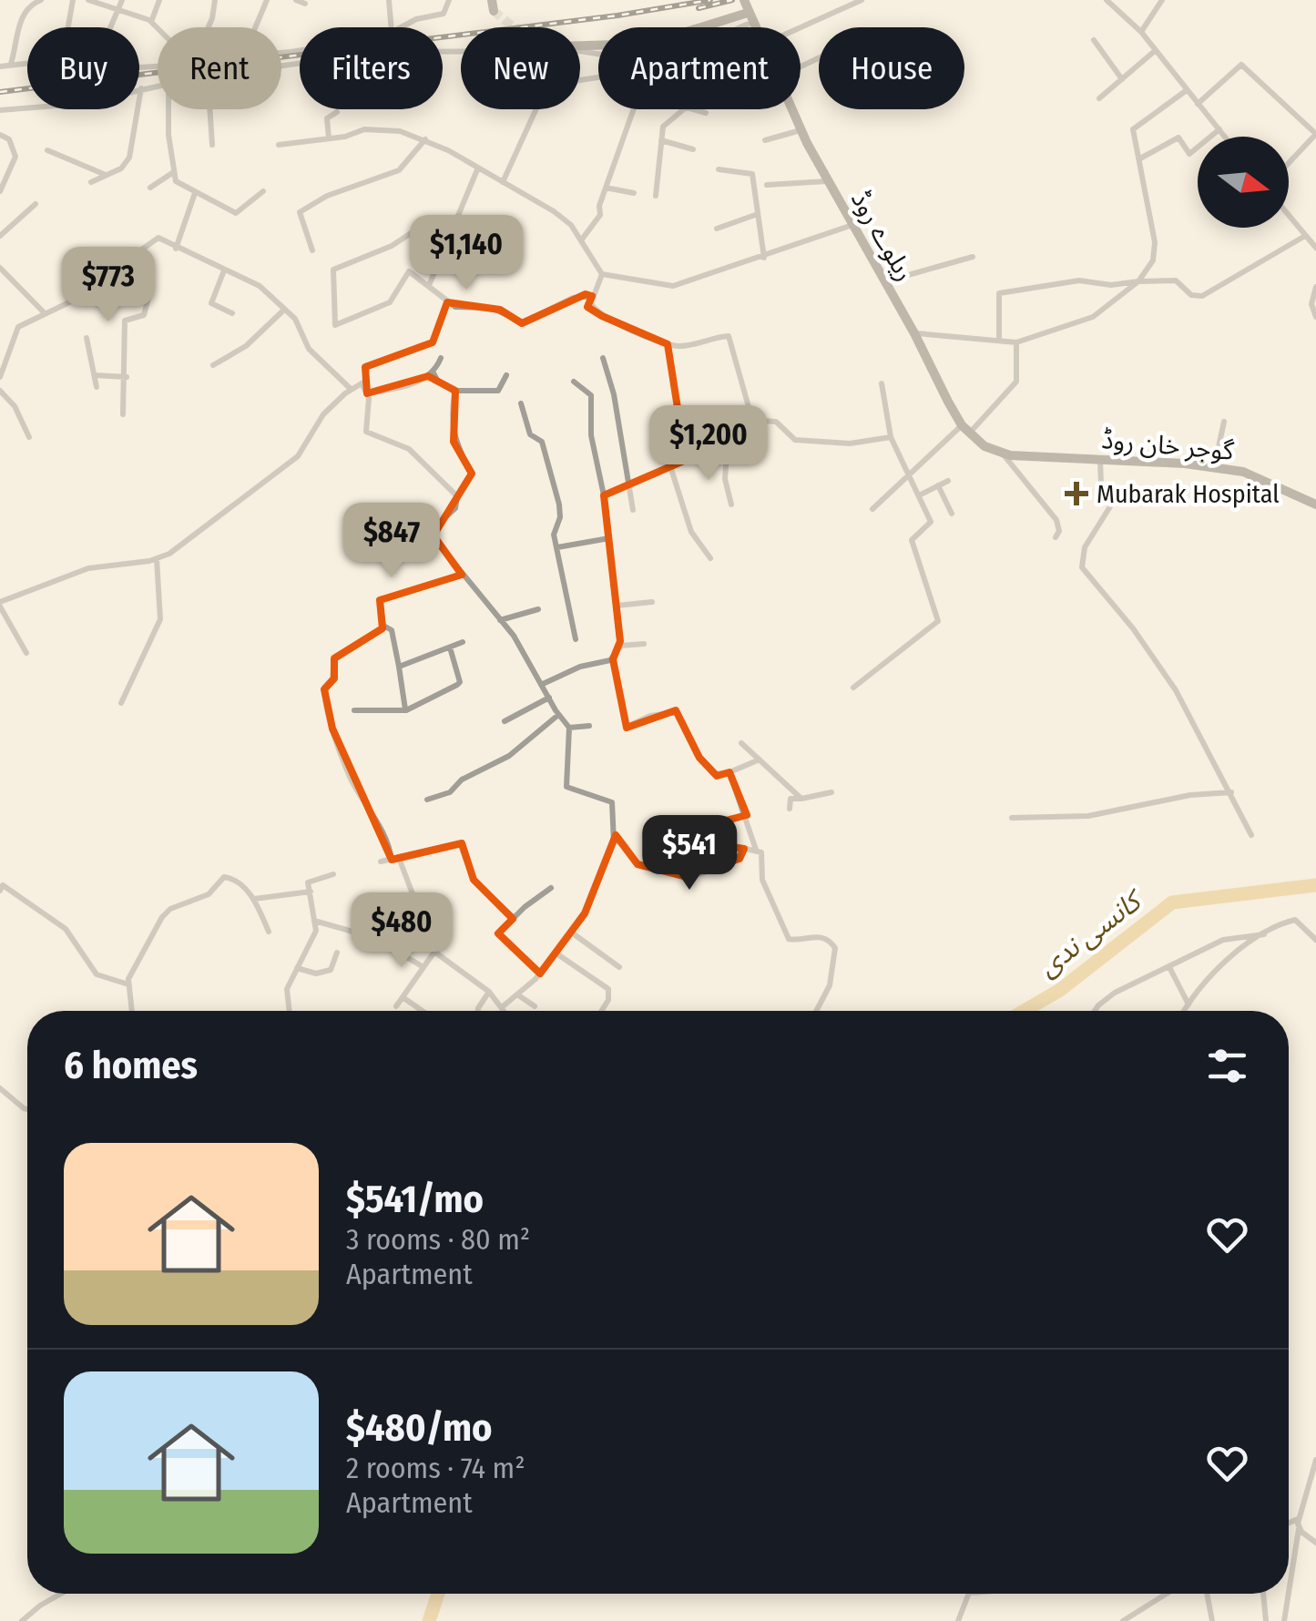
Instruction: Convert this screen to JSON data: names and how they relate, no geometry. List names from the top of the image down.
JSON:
{
  "streets": {
    "main road": ["ریلوے روڈ", "گوجر خان روڈ"]
  },
  "water": ["کانسی ندی"],
  "places": {
    "health": ["Mubarak Hospital"]
  },
  "north": "right",
  "page": {
    "chip": [
      "Buy",
      "Rent",
      "Filters",
      "New",
      "Apartment",
      "House"
    ],
    "price": [
      "$1,140",
      "$773",
      "$1,200",
      "$847",
      "$541",
      "$480"
    ],
    "heading": "6 homes",
    "list": [
      {
        "name": "$541/mo",
        "note": "3 rooms · 80 m² · Apartment"
      },
      {
        "name": "$480/mo",
        "note": "2 rooms · 74 m² · Apartment"
      }
    ]
  }
}
